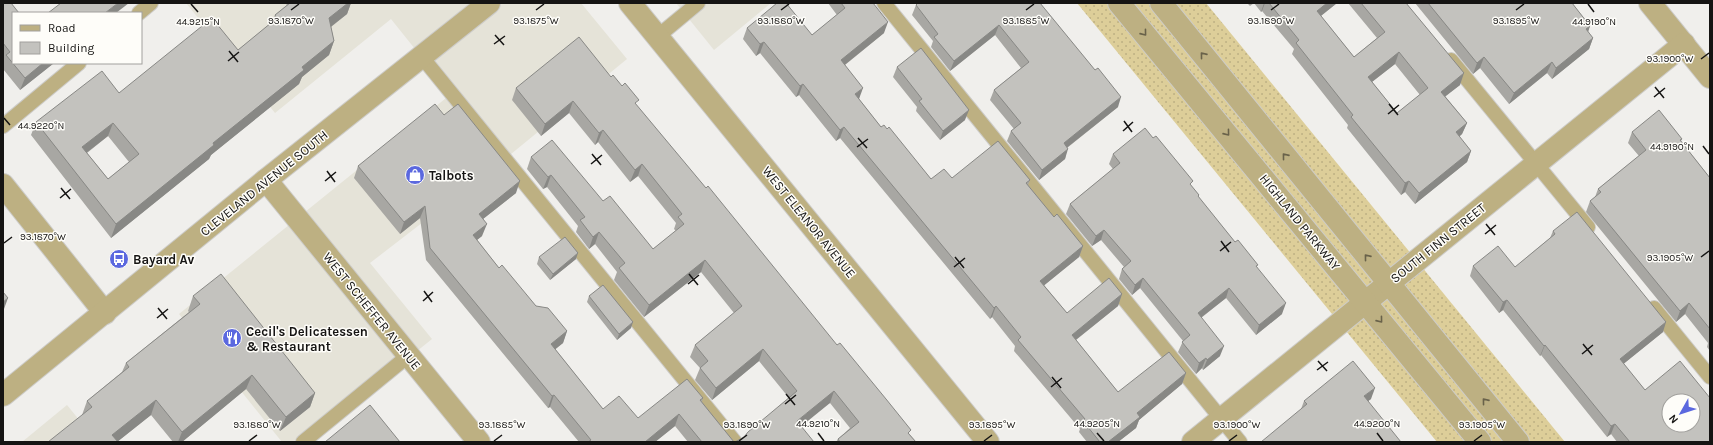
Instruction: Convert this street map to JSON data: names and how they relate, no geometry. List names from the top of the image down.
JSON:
{
  "streets": {
    "street": [
      "CLEVELAND AVENUE SOUTH",
      "WEST ELEANOR AVENUE",
      "HIGHLAND PARKWAY",
      "SOUTH FINN STREET",
      "WEST SCHEFFER AVENUE"
    ]
  },
  "crossings": [
    ["CLEVELAND AVENUE SOUTH", "WEST SCHEFFER AVENUE"],
    ["HIGHLAND PARKWAY", "SOUTH FINN STREET"]
  ],
  "places": {
    "shop": ["Talbots"],
    "bus stop": ["Bayard Av"],
    "restaurant": ["Cecil's Delicatessen & Restaurant"]
  },
  "legend": ["Road", "Building"],
  "north": "bottom left",
  "coordinates": [
    "93.1870°W",
    "93.1875°W",
    "93.1880°W",
    "93.1885°W",
    "93.1890°W",
    "93.1895°W",
    "44.9190°N",
    "44.9215°N",
    "93.1900°W",
    "44.9220°N",
    "93.1905°W",
    "44.9210°N",
    "44.9205°N",
    "44.9200°N"
  ]
}
